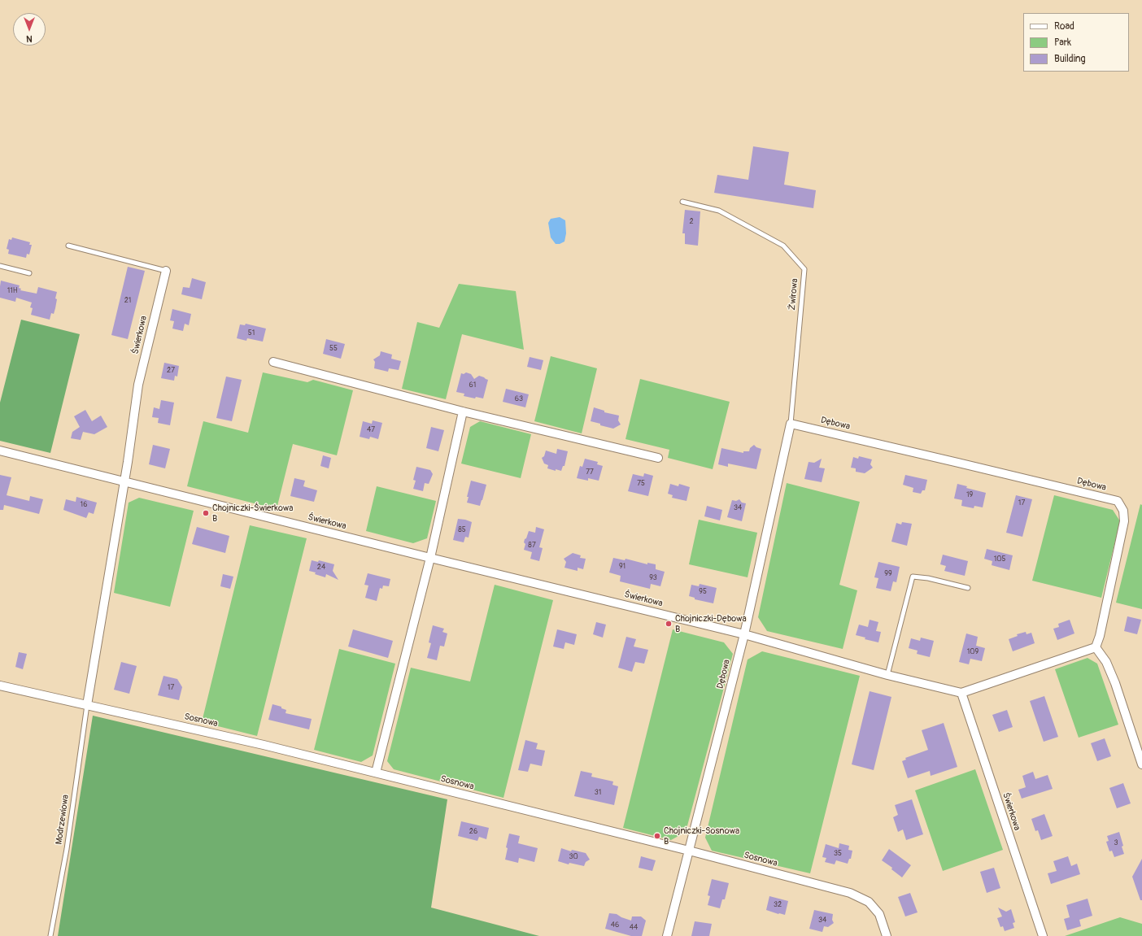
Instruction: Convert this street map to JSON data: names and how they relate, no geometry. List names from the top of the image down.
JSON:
{
  "streets": {
    "street": ["Świerkowa", "Dębowa", "Sosnowa"],
    "lane": ["Żwirowa", "Modrzewiowa"]
  },
  "crossings": [
    ["Żwirowa", "Dębowa"],
    ["Świerkowa", "Dębowa"],
    ["Świerkowa", "Sosnowa"],
    ["Świerkowa", "Modrzewiowa"],
    ["Dębowa", "Sosnowa"],
    ["Sosnowa", "Modrzewiowa"]
  ],
  "places": ["Chojniczki-Świerkowa B", "Chojniczki-Dębowa B", "Chojniczki-Sosnowa B"],
  "house_numbers": [
    "2",
    "11H",
    "21",
    "51",
    "55",
    "27",
    "61",
    "63",
    "47",
    "77",
    "75",
    "19",
    "17",
    "16",
    "34",
    "85",
    "87",
    "105",
    "91",
    "24",
    "99",
    "93",
    "95",
    "109",
    "17",
    "31",
    "26",
    "3",
    "35",
    "30",
    "32",
    "34",
    "46",
    "44"
  ],
  "legend": ["Road", "Park", "Building"],
  "north": "bottom"
}
